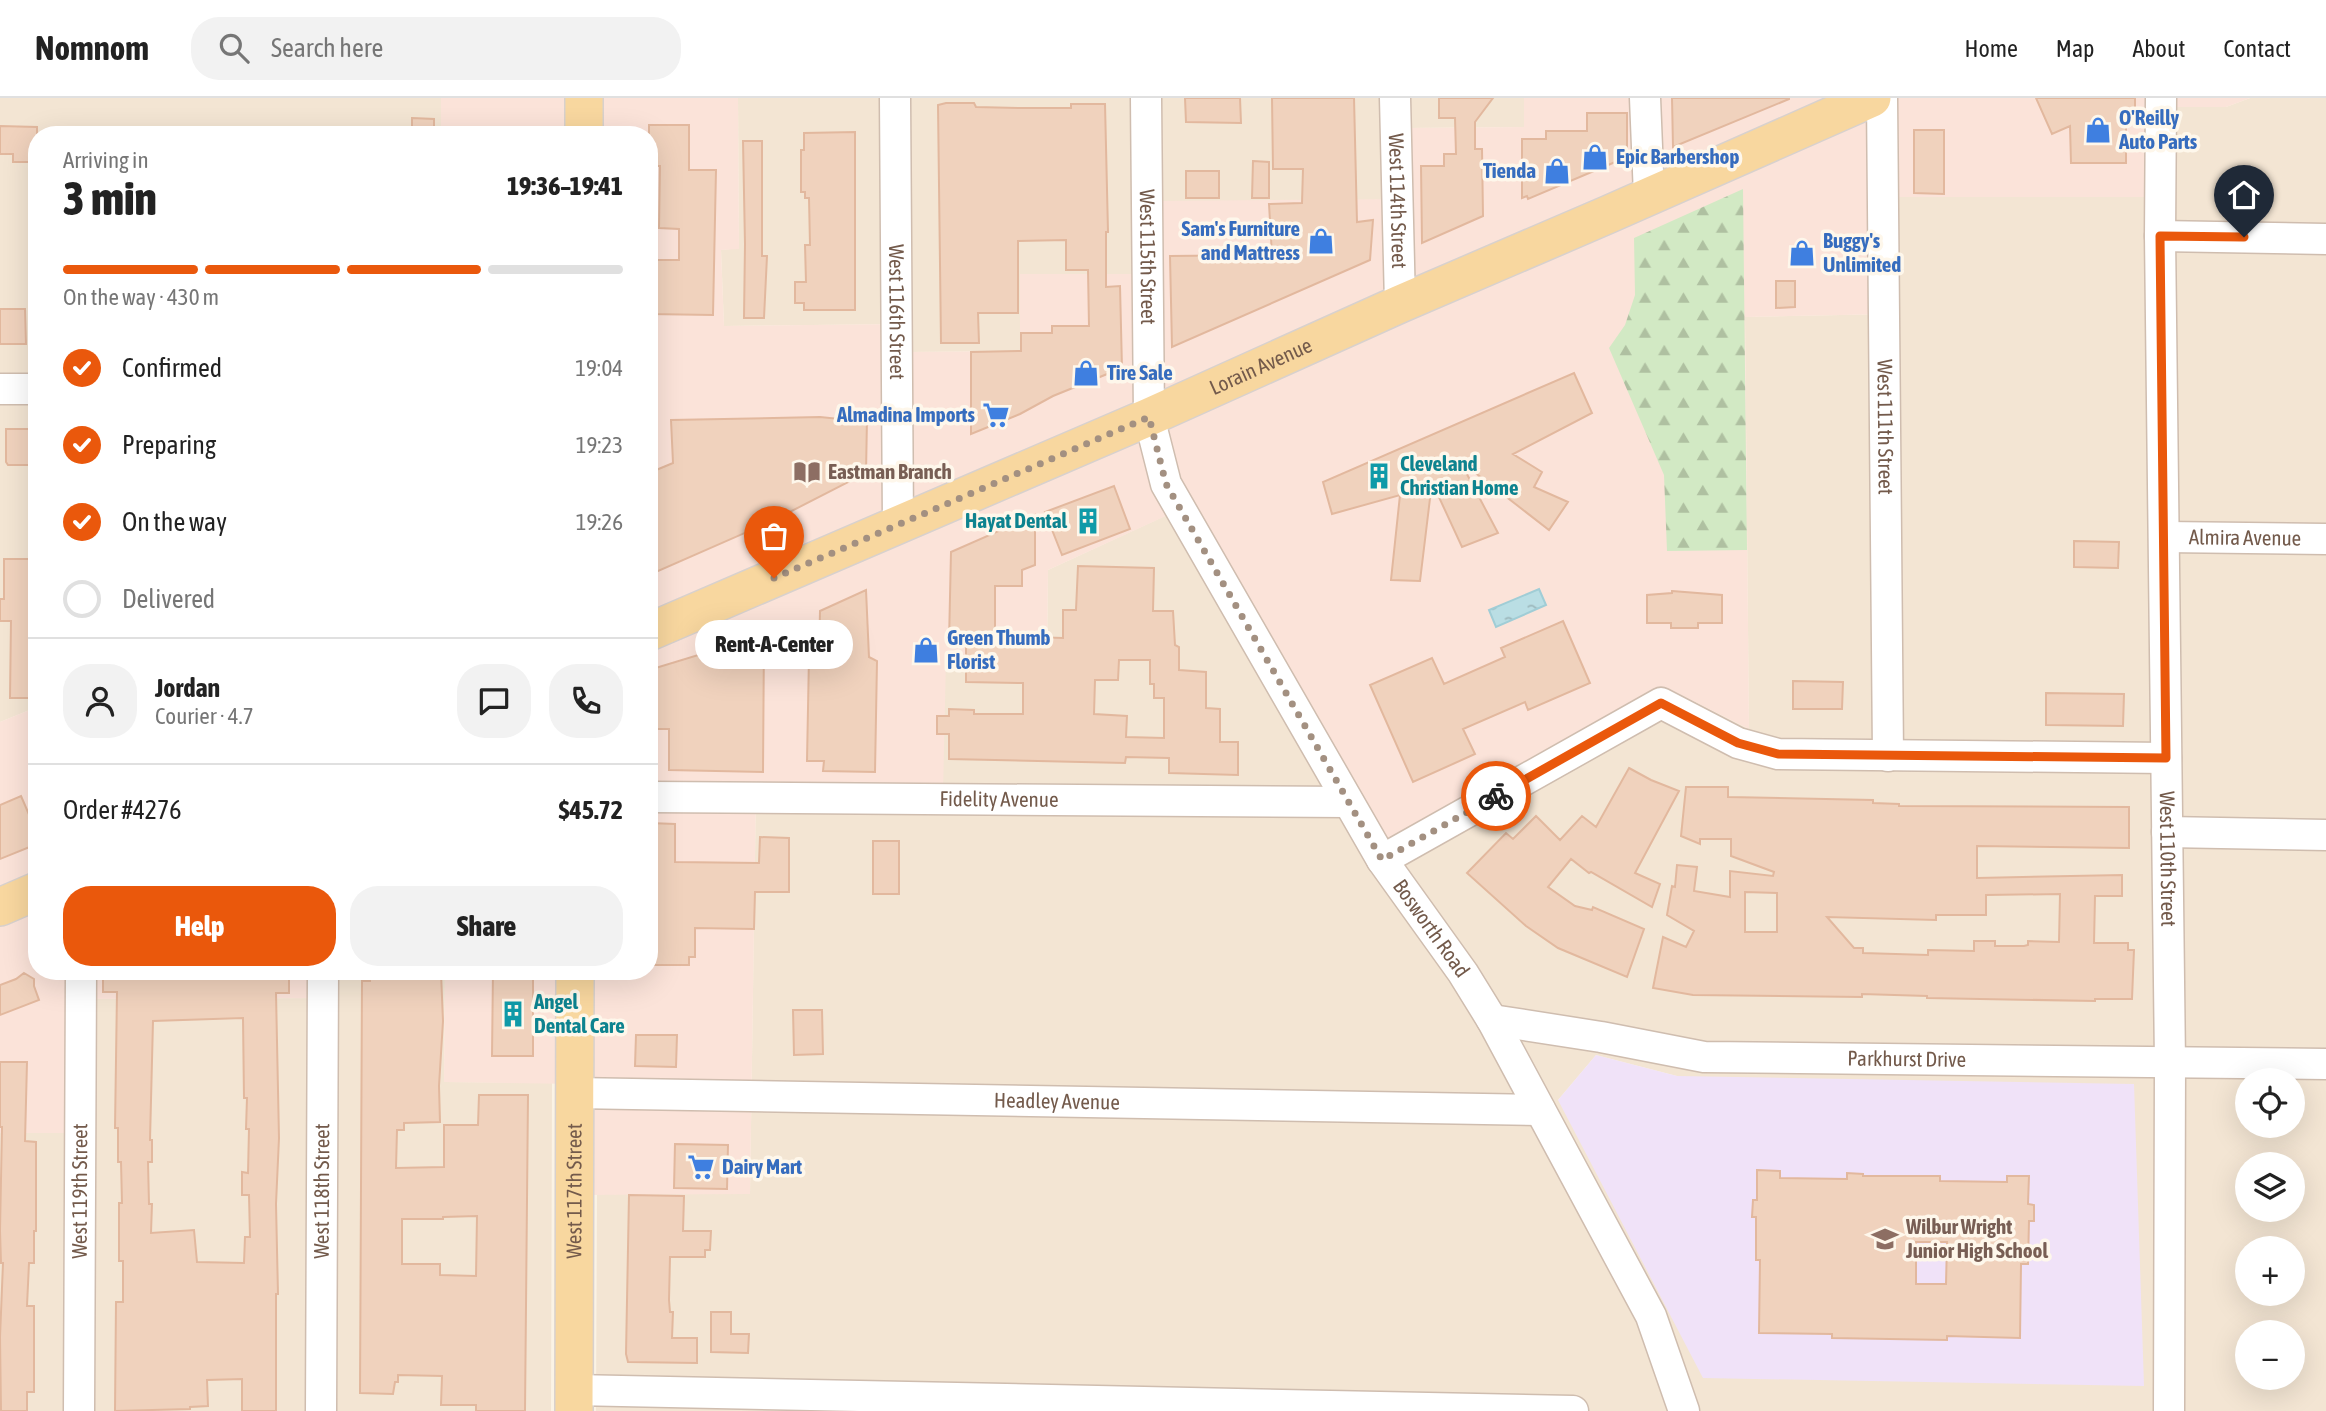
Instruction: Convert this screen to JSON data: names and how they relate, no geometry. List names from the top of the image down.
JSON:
{
  "streets": {
    "main road": ["Lorain Avenue", "West 117th Street"],
    "street": [
      "West 114th Street",
      "West 115th Street",
      "West 116th Street",
      "West 111th Street",
      "Almira Avenue",
      "Fidelity Avenue",
      "West 110th Street",
      "Bosworth Road",
      "Parkhurst Drive",
      "Headley Avenue",
      "West 119th Street",
      "West 118th Street"
    ]
  },
  "crossings": [
    ["West 114th Street", "Lorain Avenue"],
    ["West 115th Street", "Lorain Avenue"],
    ["West 115th Street", "Bosworth Road"],
    ["West 116th Street", "Lorain Avenue"],
    ["Lorain Avenue", "Bosworth Road"],
    ["Almira Avenue", "West 110th Street"],
    ["Fidelity Avenue", "Bosworth Road"],
    ["West 110th Street", "Parkhurst Drive"],
    ["Bosworth Road", "Parkhurst Drive"],
    ["Bosworth Road", "Headley Avenue"],
    ["Headley Avenue", "West 117th Street"]
  ],
  "places": {
    "shop": [
      "O'Reilly Auto Parts",
      "Epic Barbershop",
      "Tienda",
      "Sam's Furniture and Mattress",
      "Buggy's Unlimited",
      "Tire Sale",
      "Green Thumb Florist"
    ],
    "supermarket": ["Almadina Imports", "Dairy Mart"],
    "library": ["Eastman Branch"],
    "building": ["Cleveland Christian Home", "Hayat Dental", "Angel Dental Care"],
    "other": ["Rent-A-Center"],
    "school or university": ["Wilbur Wright Junior High School"]
  },
  "page": {
    "header": "Nomnom",
    "search": "Search here",
    "nav": [
      "Home",
      "Map",
      "About",
      "Contact"
    ],
    "heading": ["3 min", "Arriving in", "19:36–19:41"],
    "panel": [
      "Jordan",
      "Courier · 4.7",
      "Order #4276",
      "$45.72"
    ],
    "bar": "On the way · 430 m",
    "list": [
      ["Confirmed", "19:04"],
      ["Preparing", "19:23"],
      ["On the way", "19:26"],
      "Delivered"
    ],
    "bubble": "Rent-A-Center",
    "buttons": ["Help", "Share"],
    "map_buttons": ["+", "−"]
  }
}
